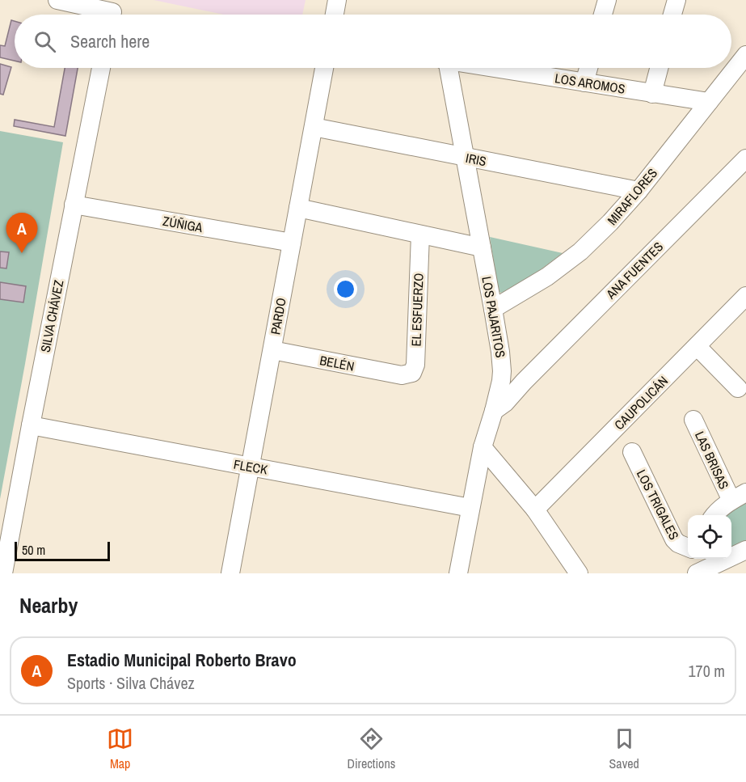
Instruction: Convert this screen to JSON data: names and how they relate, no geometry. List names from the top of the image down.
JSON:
{
  "streets": {
    "street": [
      "LOS AROMOS",
      "IRIS",
      "MIRAFLORES",
      "ZÚÑIGA",
      "ANA FUENTES",
      "EL ESFUERZO",
      "SILVA CHÁVEZ",
      "PARDO",
      "LOS PAJARITOS",
      "BELÉN",
      "CAUPOLICÁN",
      "LAS BRISAS",
      "FLECK",
      "LOS TRIGALES"
    ]
  },
  "crossings": [
    ["LOS AROMOS", "MIRAFLORES"],
    ["IRIS", "MIRAFLORES"],
    ["IRIS", "PARDO"],
    ["IRIS", "LOS PAJARITOS"],
    ["MIRAFLORES", "LOS PAJARITOS"],
    ["ZÚÑIGA", "SILVA CHÁVEZ"],
    ["ZÚÑIGA", "PARDO"],
    ["ANA FUENTES", "LOS PAJARITOS"],
    ["EL ESFUERZO", "BELÉN"],
    ["SILVA CHÁVEZ", "FLECK"],
    ["PARDO", "BELÉN"],
    ["PARDO", "FLECK"],
    ["LOS PAJARITOS", "FLECK"]
  ],
  "scale_bar": "50 m",
  "page": {
    "search": "Search here",
    "pins": "A",
    "scale": "50 m",
    "heading": "Nearby",
    "list": [
      {
        "mark": "A",
        "name": "Estadio Municipal Roberto Bravo",
        "note": "Sports · Silva Chávez",
        "value": "170 m"
      }
    ],
    "nav": ["Map", "Directions", "Saved"]
  }
}
